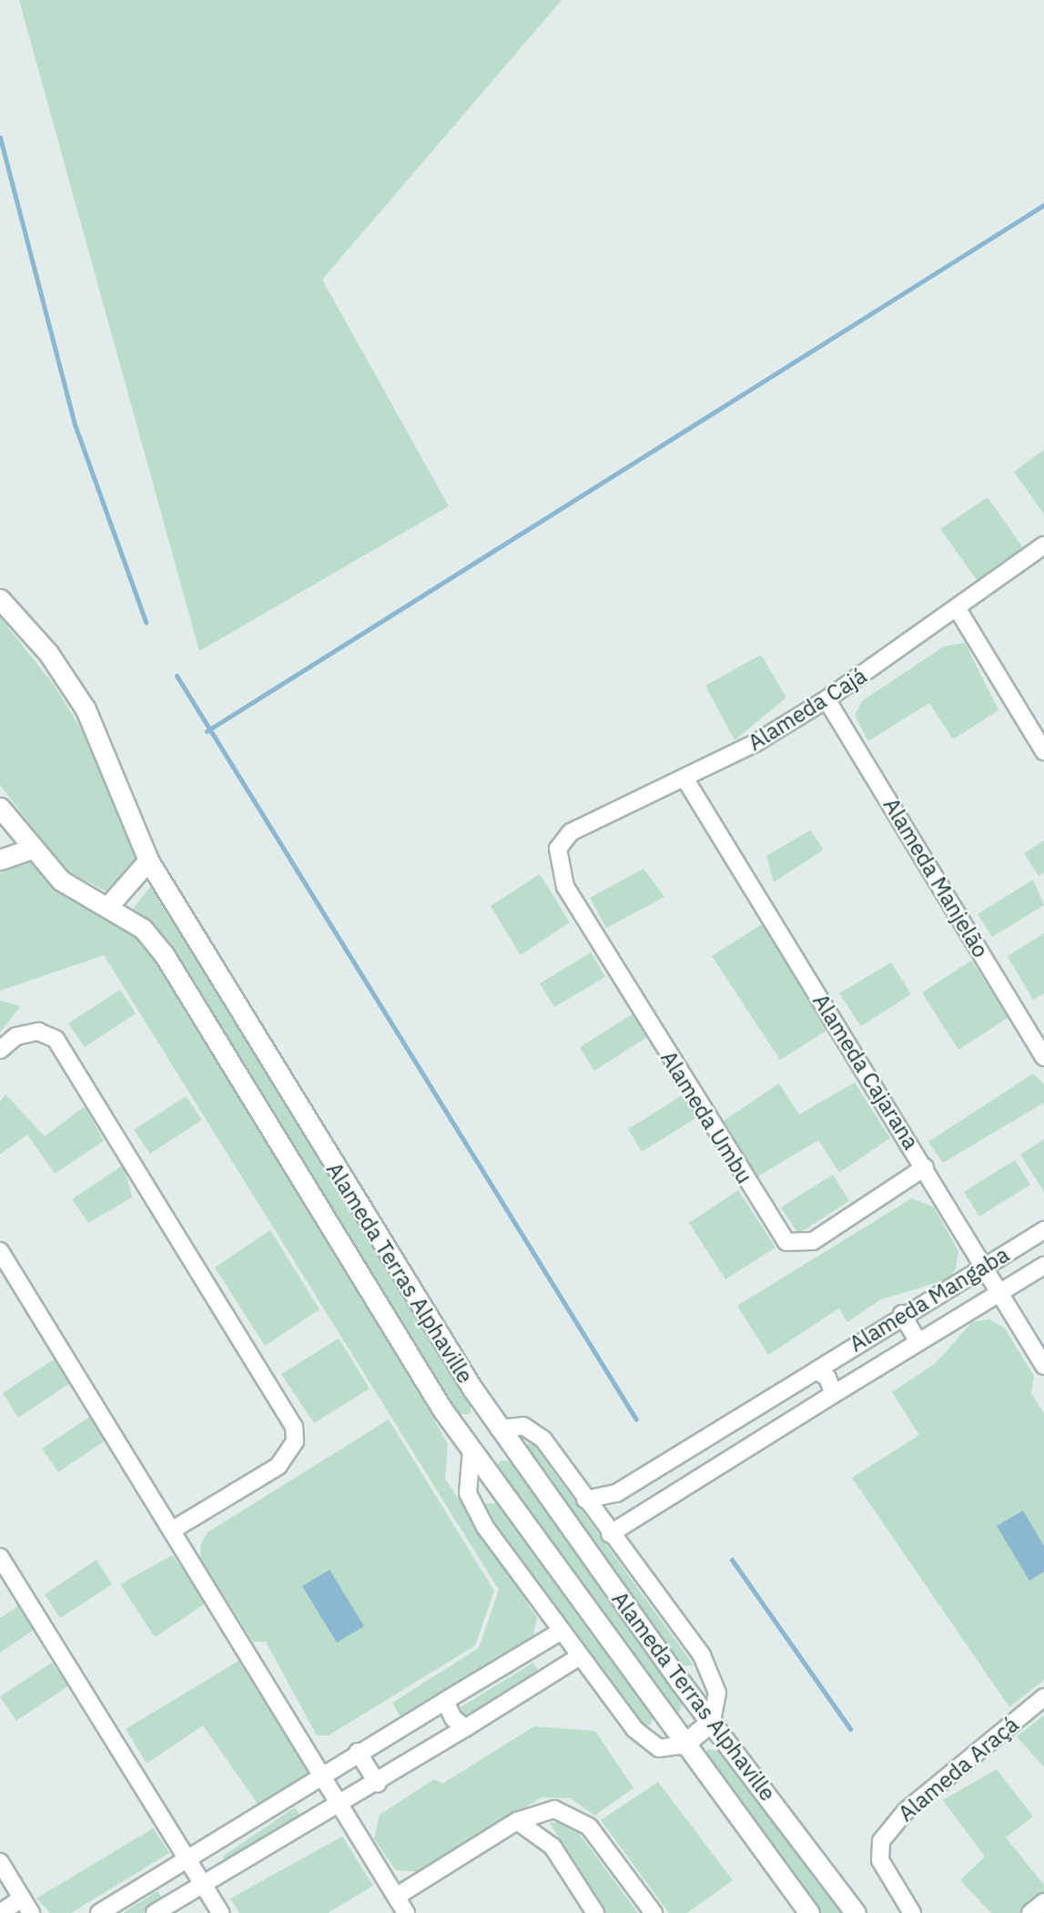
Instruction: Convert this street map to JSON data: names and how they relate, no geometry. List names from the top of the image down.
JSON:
{
  "streets": {
    "street": [
      "Alameda Cajá",
      "Alameda Manjelão",
      "Alameda Cajarana",
      "Alameda Umbu",
      "Alameda Terras Alphaville",
      "Alameda Mangaba",
      "Alameda Araçá"
    ]
  },
  "crossings": [
    ["Alameda Cajá", "Alameda Manjelão"],
    ["Alameda Cajá", "Alameda Cajarana"],
    ["Alameda Cajá", "Alameda Umbu"],
    ["Alameda Cajarana", "Alameda Umbu"],
    ["Alameda Cajarana", "Alameda Mangaba"]
  ]
}
